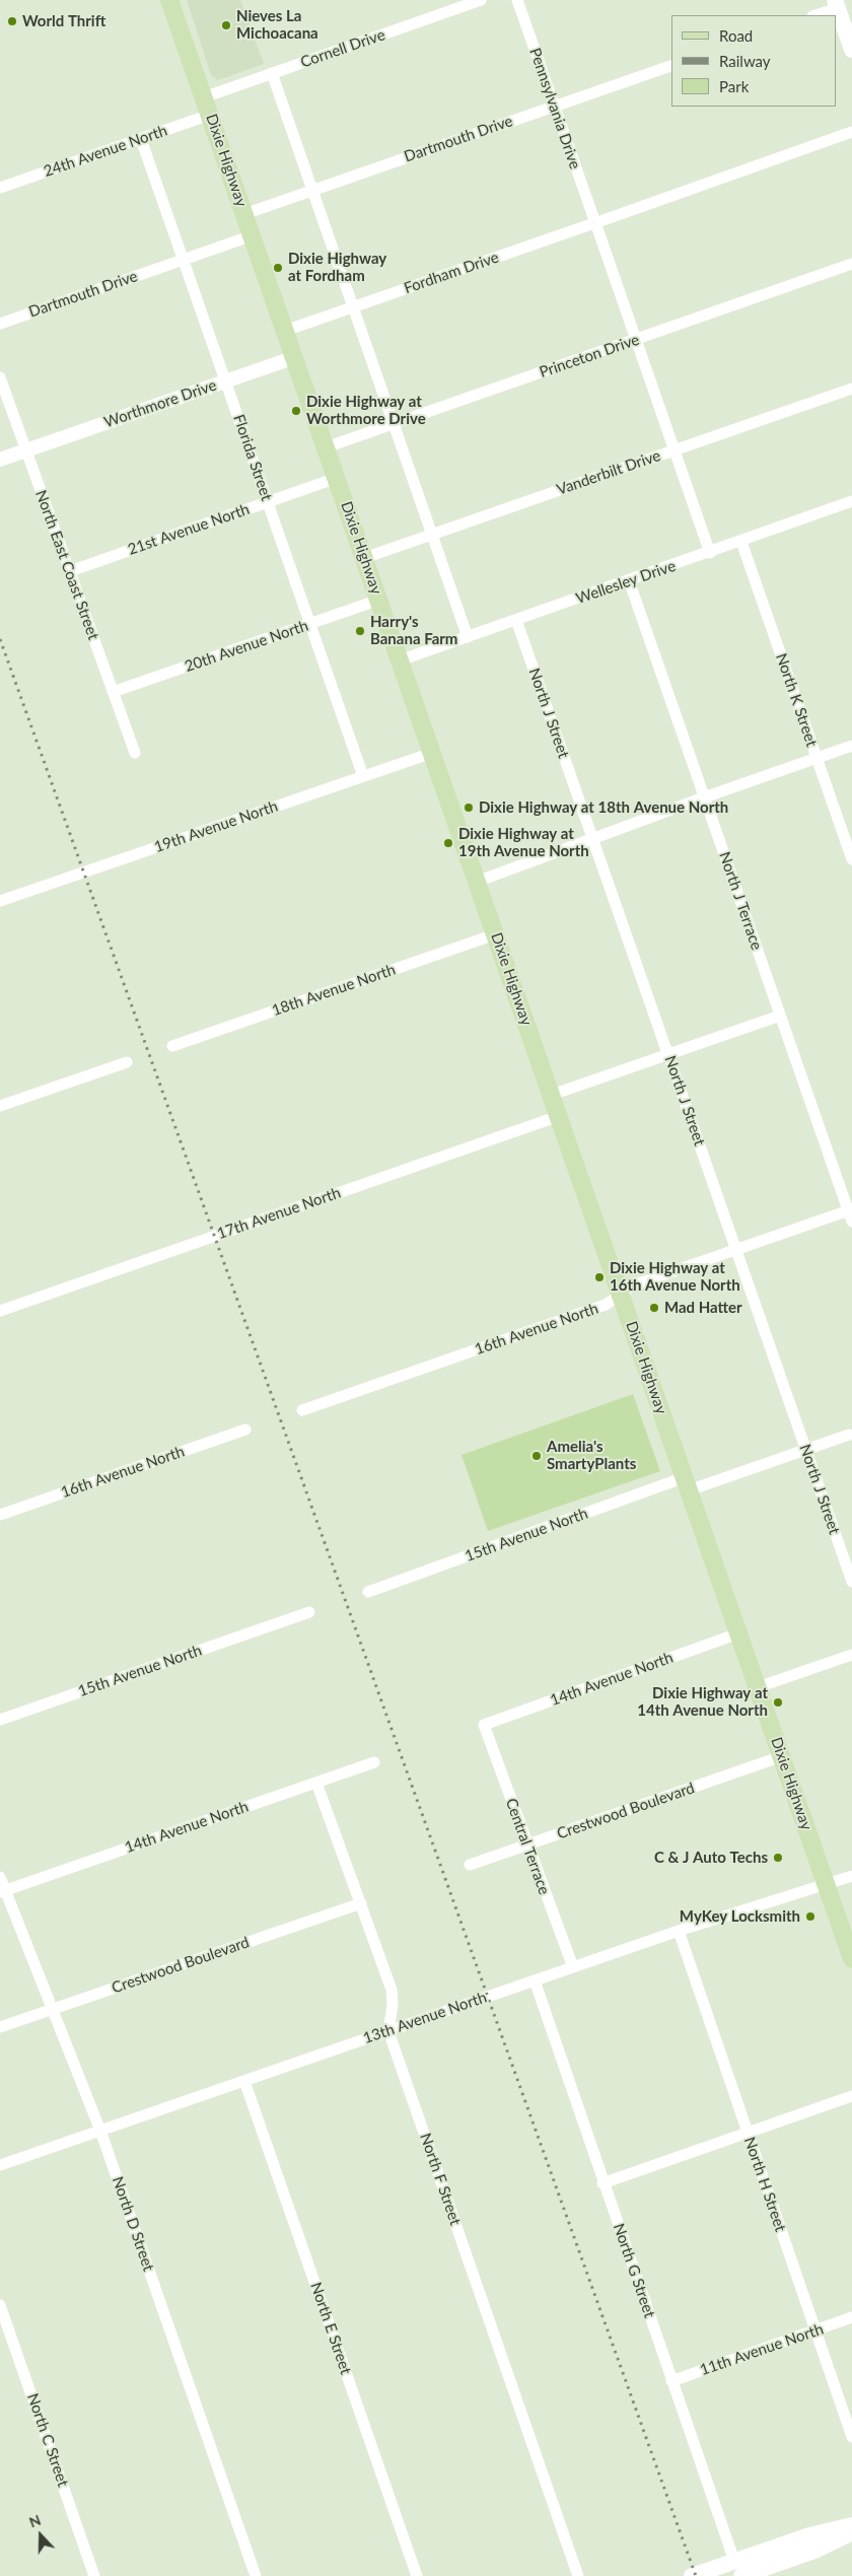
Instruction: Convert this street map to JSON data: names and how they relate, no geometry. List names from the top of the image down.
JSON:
{
  "streets": {
    "main road": ["Dixie Highway"],
    "street": [
      "Cornell Drive",
      "Pennsylvania Drive",
      "Dartmouth Drive",
      "24th Avenue North",
      "Fordham Drive",
      "Princeton Drive",
      "Worthmore Drive",
      "Florida Street",
      "Vanderbilt Drive",
      "21st Avenue North",
      "North East Coast Street",
      "Wellesley Drive",
      "20th Avenue North",
      "North K Street",
      "North J Street",
      "19th Avenue North",
      "North J Terrace",
      "18th Avenue North",
      "17th Avenue North",
      "16th Avenue North",
      "15th Avenue North",
      "14th Avenue North",
      "Crestwood Boulevard",
      "Central Terrace",
      "13th Avenue North",
      "North F Street",
      "North H Street",
      "North D Street",
      "North G Street",
      "North E Street",
      "11th Avenue North",
      "North C Street"
    ]
  },
  "crossings": [
    ["Cornell Drive", "Dixie Highway"],
    ["Pennsylvania Drive", "Dartmouth Drive"],
    ["Pennsylvania Drive", "Fordham Drive"],
    ["Pennsylvania Drive", "Princeton Drive"],
    ["Pennsylvania Drive", "Vanderbilt Drive"],
    ["Pennsylvania Drive", "Wellesley Drive"],
    ["Dartmouth Drive", "Dixie Highway"],
    ["Dartmouth Drive", "Florida Street"],
    ["24th Avenue North", "Dixie Highway"],
    ["24th Avenue North", "Florida Street"],
    ["Dixie Highway", "Fordham Drive"],
    ["Dixie Highway", "Princeton Drive"],
    ["Dixie Highway", "Worthmore Drive"],
    ["Dixie Highway", "Vanderbilt Drive"],
    ["Dixie Highway", "21st Avenue North"],
    ["Dixie Highway", "Wellesley Drive"],
    ["Dixie Highway", "20th Avenue North"],
    ["Dixie Highway", "19th Avenue North"],
    ["Dixie Highway", "18th Avenue North"],
    ["Dixie Highway", "17th Avenue North"],
    ["Dixie Highway", "16th Avenue North"],
    ["Dixie Highway", "15th Avenue North"],
    ["Dixie Highway", "14th Avenue North"],
    ["Dixie Highway", "Crestwood Boulevard"],
    ["Dixie Highway", "13th Avenue North"],
    ["Worthmore Drive", "Florida Street"],
    ["Worthmore Drive", "North East Coast Street"],
    ["Florida Street", "21st Avenue North"],
    ["Florida Street", "20th Avenue North"],
    ["Florida Street", "19th Avenue North"],
    ["21st Avenue North", "North East Coast Street"],
    ["North East Coast Street", "20th Avenue North"],
    ["Wellesley Drive", "North K Street"],
    ["Wellesley Drive", "North J Street"],
    ["Wellesley Drive", "North J Terrace"],
    ["North J Street", "16th Avenue North"],
    ["North J Street", "15th Avenue North"],
    ["North J Terrace", "16th Avenue North"],
    ["14th Avenue North", "Central Terrace"],
    ["14th Avenue North", "North F Street"],
    ["14th Avenue North", "North D Street"],
    ["Crestwood Boulevard", "Central Terrace"],
    ["Crestwood Boulevard", "North F Street"],
    ["Crestwood Boulevard", "North D Street"],
    ["Central Terrace", "13th Avenue North"],
    ["13th Avenue North", "North F Street"],
    ["13th Avenue North", "North H Street"],
    ["13th Avenue North", "North D Street"],
    ["13th Avenue North", "North G Street"],
    ["13th Avenue North", "North E Street"],
    ["North H Street", "11th Avenue North"],
    ["North G Street", "11th Avenue North"]
  ],
  "places": [
    "World Thrift",
    "Nieves La Michoacana",
    "Dixie Highway at Fordham",
    "Dixie Highway at Worthmore Drive",
    "Harry's Banana Farm",
    "Dixie Highway at 18th Avenue North",
    "Dixie Highway at 19th Avenue North",
    "Dixie Highway at 16th Avenue North",
    "Mad Hatter",
    "Amelia's SmartyPlants",
    "Dixie Highway at 14th Avenue North",
    "C & J Auto Techs",
    "MyKey Locksmith"
  ],
  "legend": ["Road", "Railway", "Park"],
  "north": "top"
}
